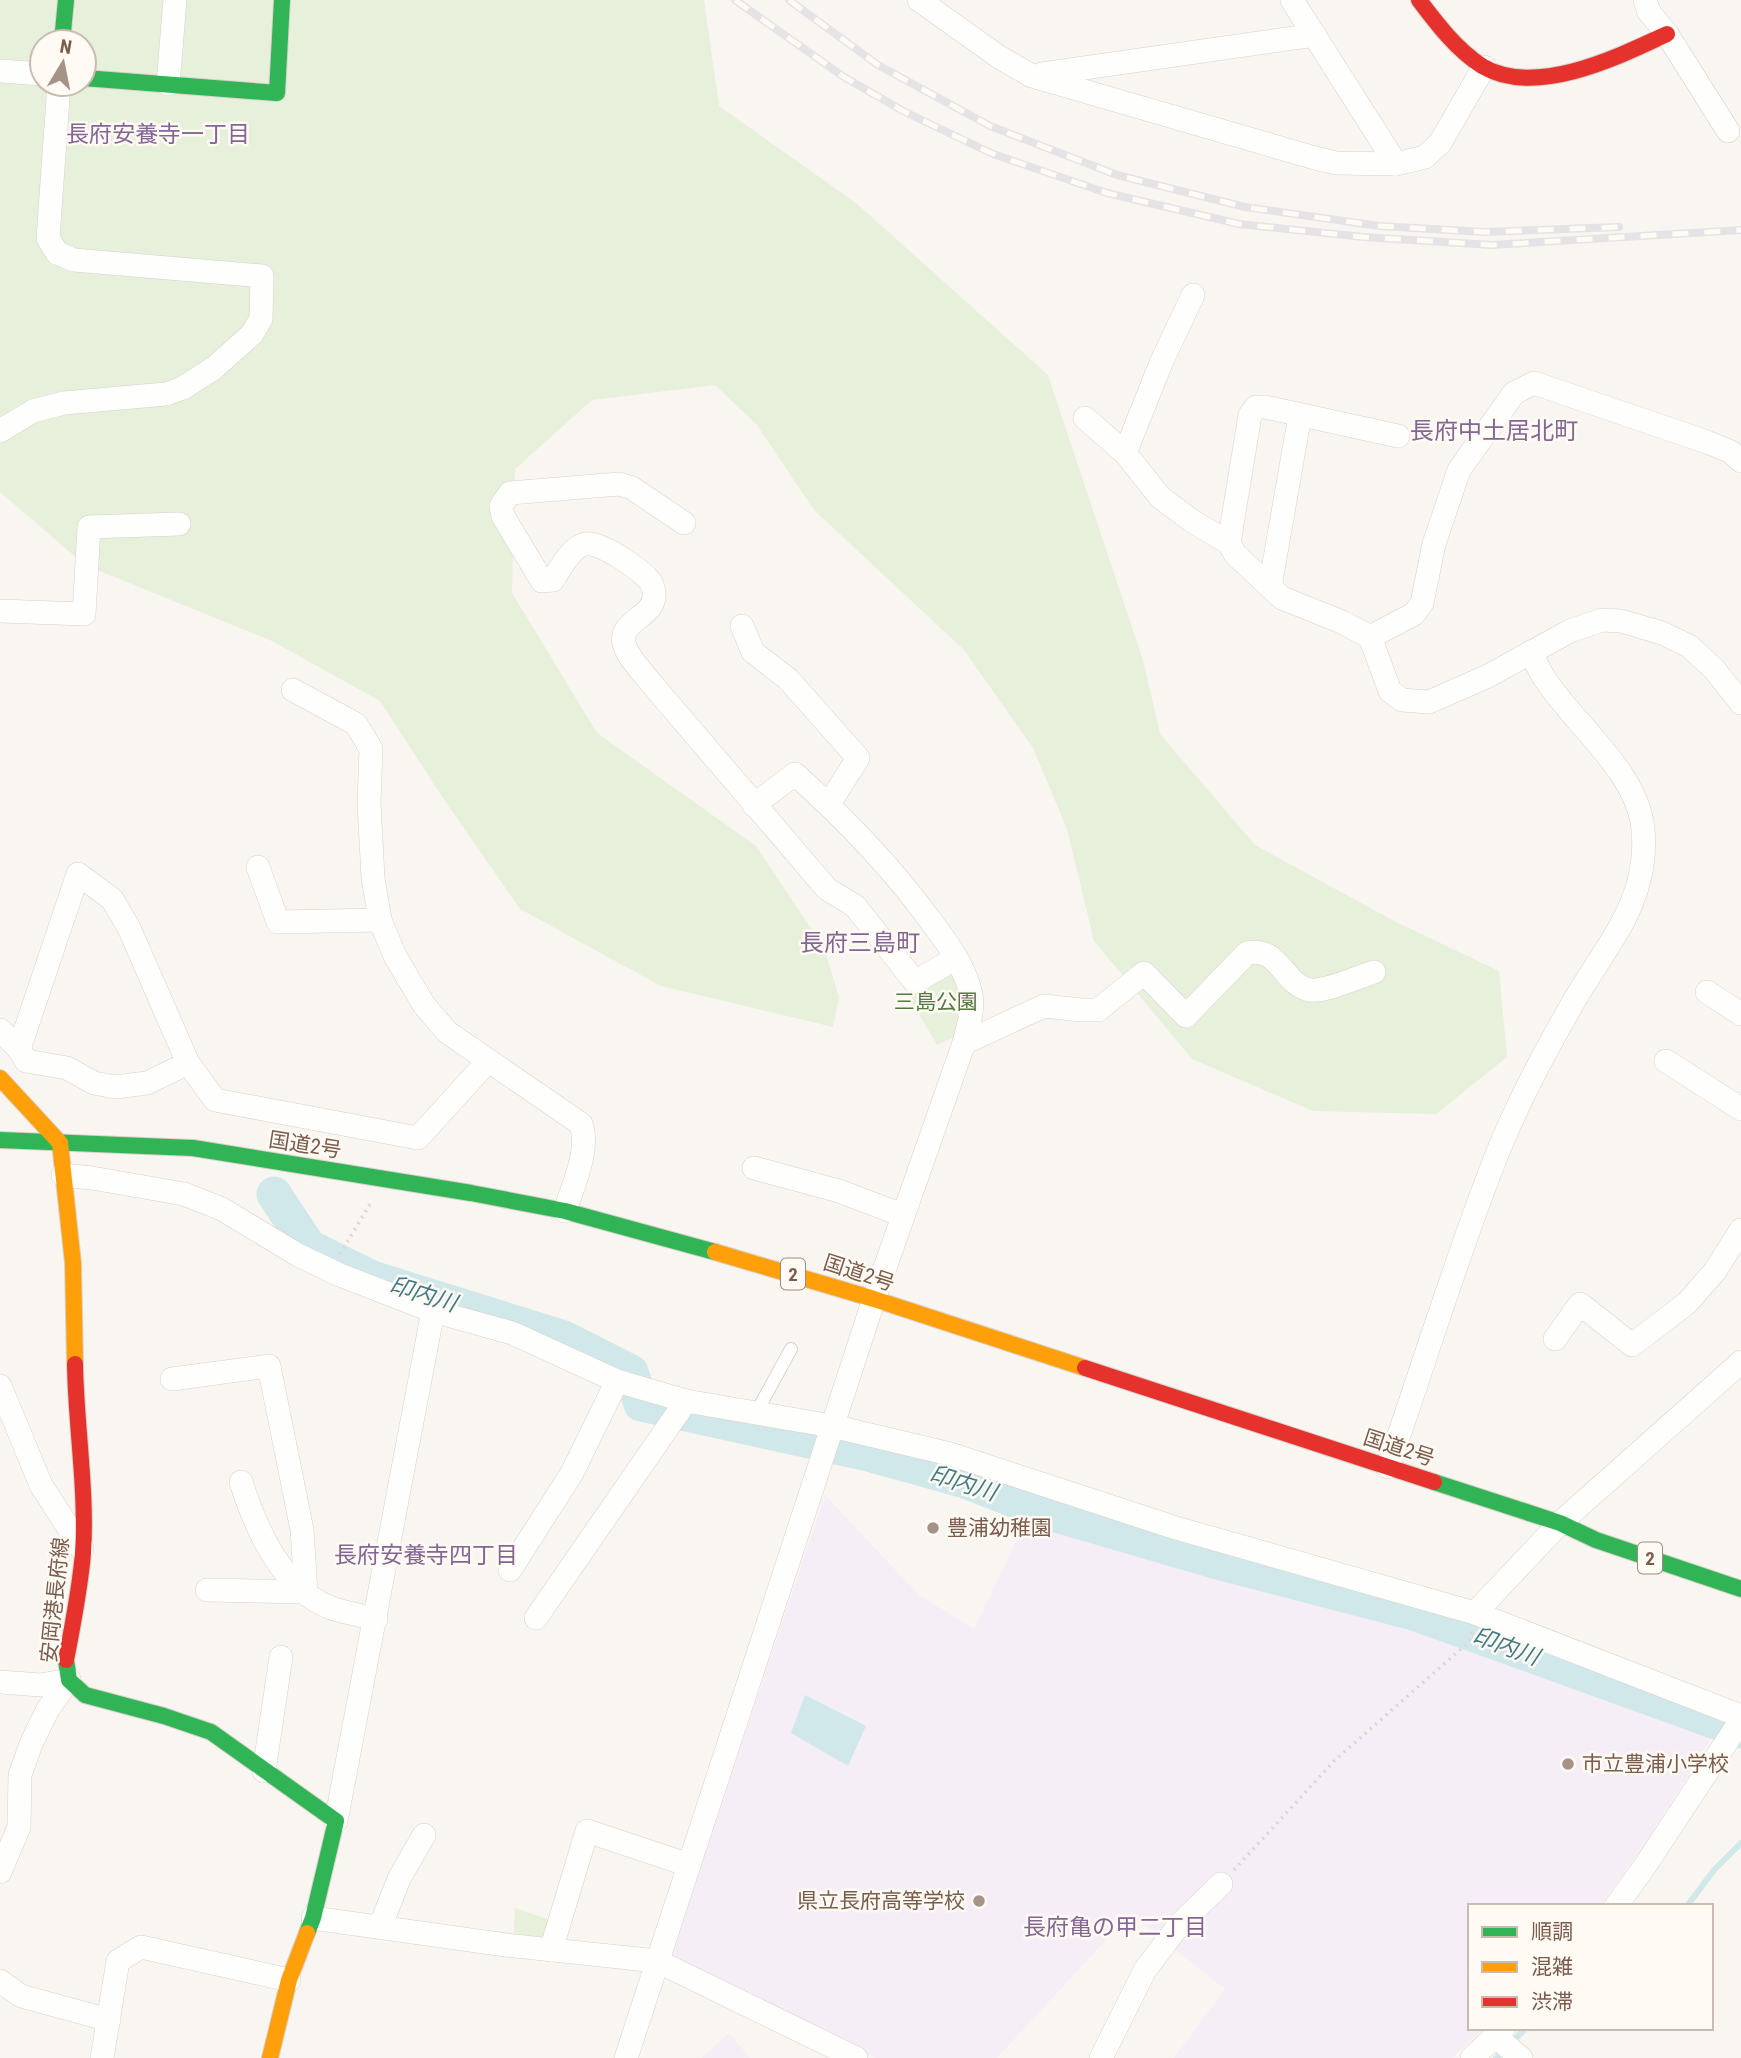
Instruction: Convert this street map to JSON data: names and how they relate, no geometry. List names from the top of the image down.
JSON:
{
  "streets": {
    "main road": ["国道2号", "2", "安岡港長府線"]
  },
  "crossings": [
    ["国道2号", "安岡港長府線"]
  ],
  "districts": [
    "長府安養寺一丁目",
    "長府中土居北町",
    "長府三島町",
    "長府安養寺四丁目",
    "長府亀の甲二丁目"
  ],
  "water": ["印内川"],
  "parks": ["三島公園"],
  "places": ["豊浦幼稚園", "市立豊浦小学校", "県立長府高等学校"],
  "legend": ["順調", "混雑", "渋滞"],
  "north": "top"
}
